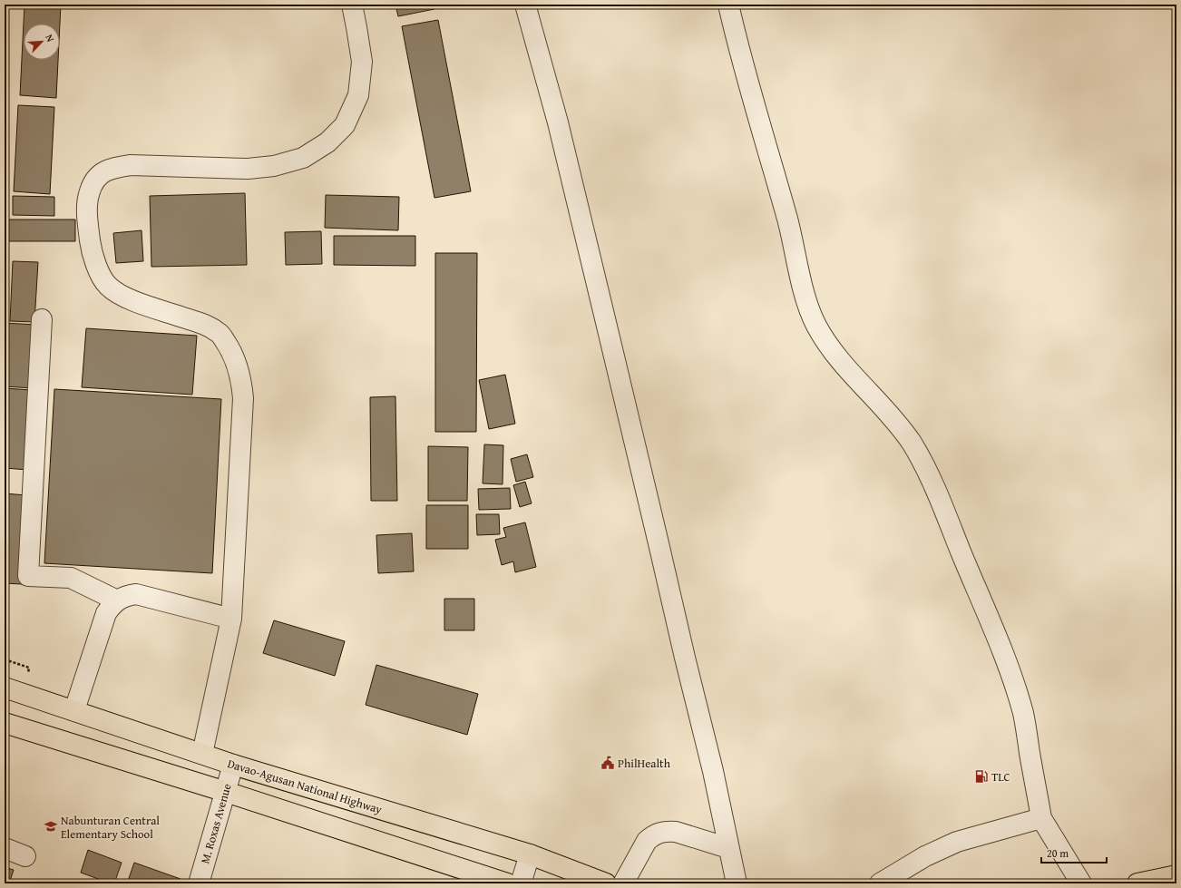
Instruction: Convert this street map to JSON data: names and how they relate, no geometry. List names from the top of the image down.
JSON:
{
  "streets": {
    "highway": ["Davao-Agusan National Highway"],
    "street": ["M. Roxas Avenue"]
  },
  "crossings": [
    ["Davao-Agusan National Highway", "M. Roxas Avenue"]
  ],
  "places": {
    "public building": ["PhilHealth"],
    "fuel station": ["TLC"],
    "school or university": ["Nabunturan Central Elementary School"]
  },
  "scale_bar": "20 m",
  "north": "top right"
}
